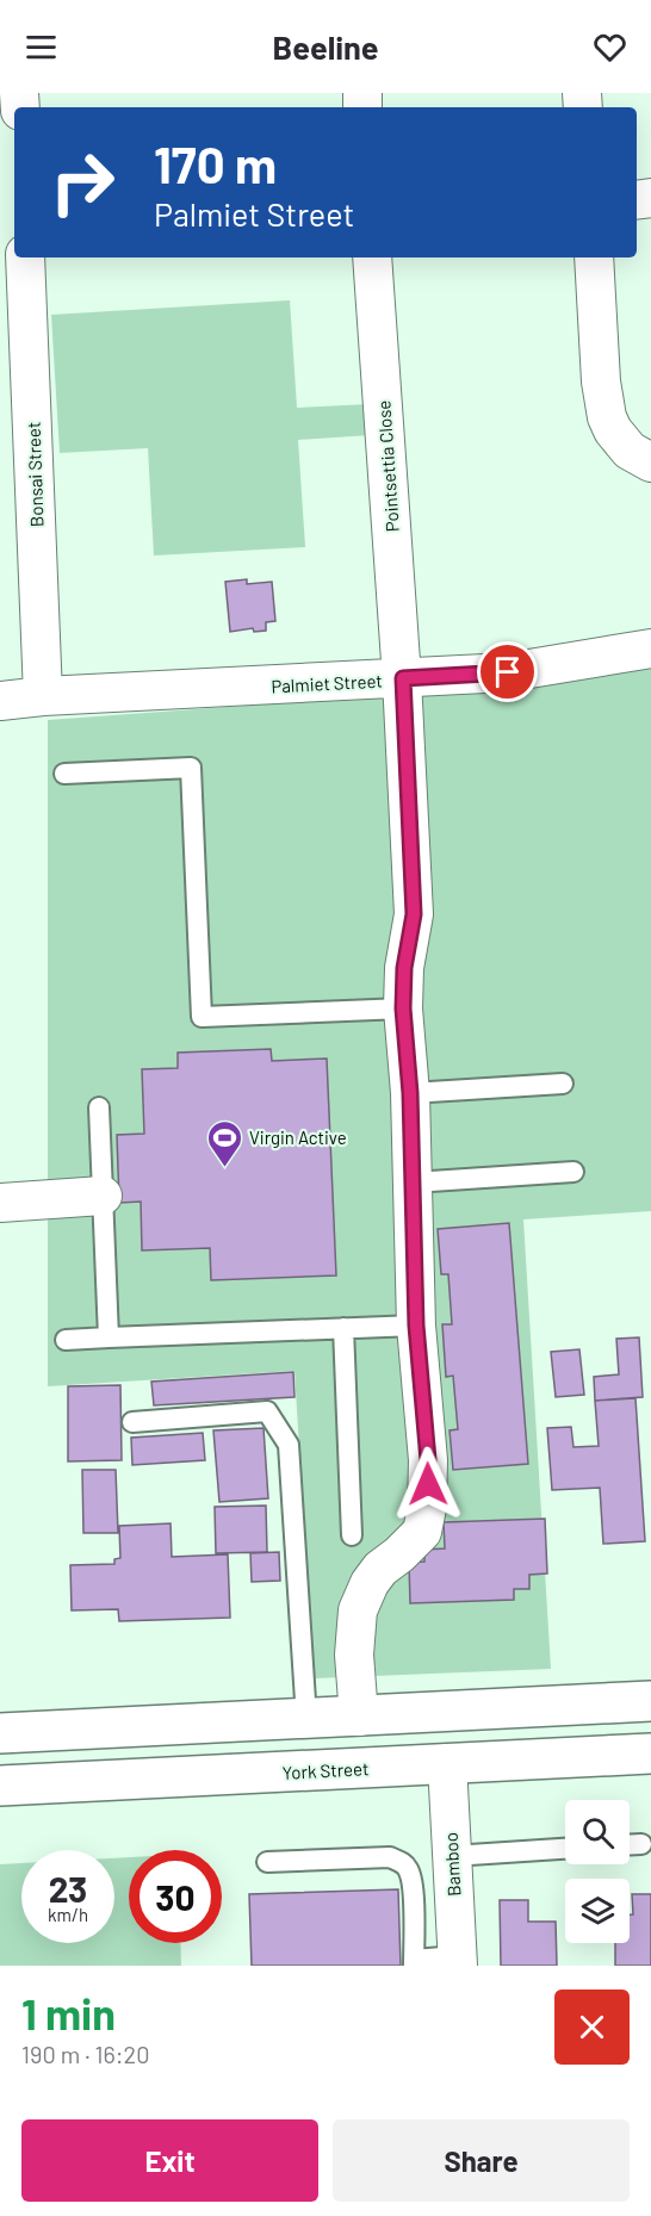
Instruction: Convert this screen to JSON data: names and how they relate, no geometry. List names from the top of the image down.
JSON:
{
  "streets": {
    "main road": ["York Street"],
    "street": [
      "Pointsettia Close",
      "Bonsai Street",
      "Palmiet Street",
      "Bamboo"
    ]
  },
  "crossings": [
    ["Pointsettia Close", "Palmiet Street"],
    ["Bonsai Street", "Palmiet Street"],
    ["York Street", "Bamboo"]
  ],
  "places": {
    "sports": ["Virgin Active"]
  },
  "page": {
    "header": "Beeline",
    "turn": ["170 m", "Palmiet Street"],
    "speed": "23 km/h",
    "limit": "30",
    "heading": ["1 min", "190 m · 16:20"],
    "buttons": ["Exit", "Share"]
  }
}
